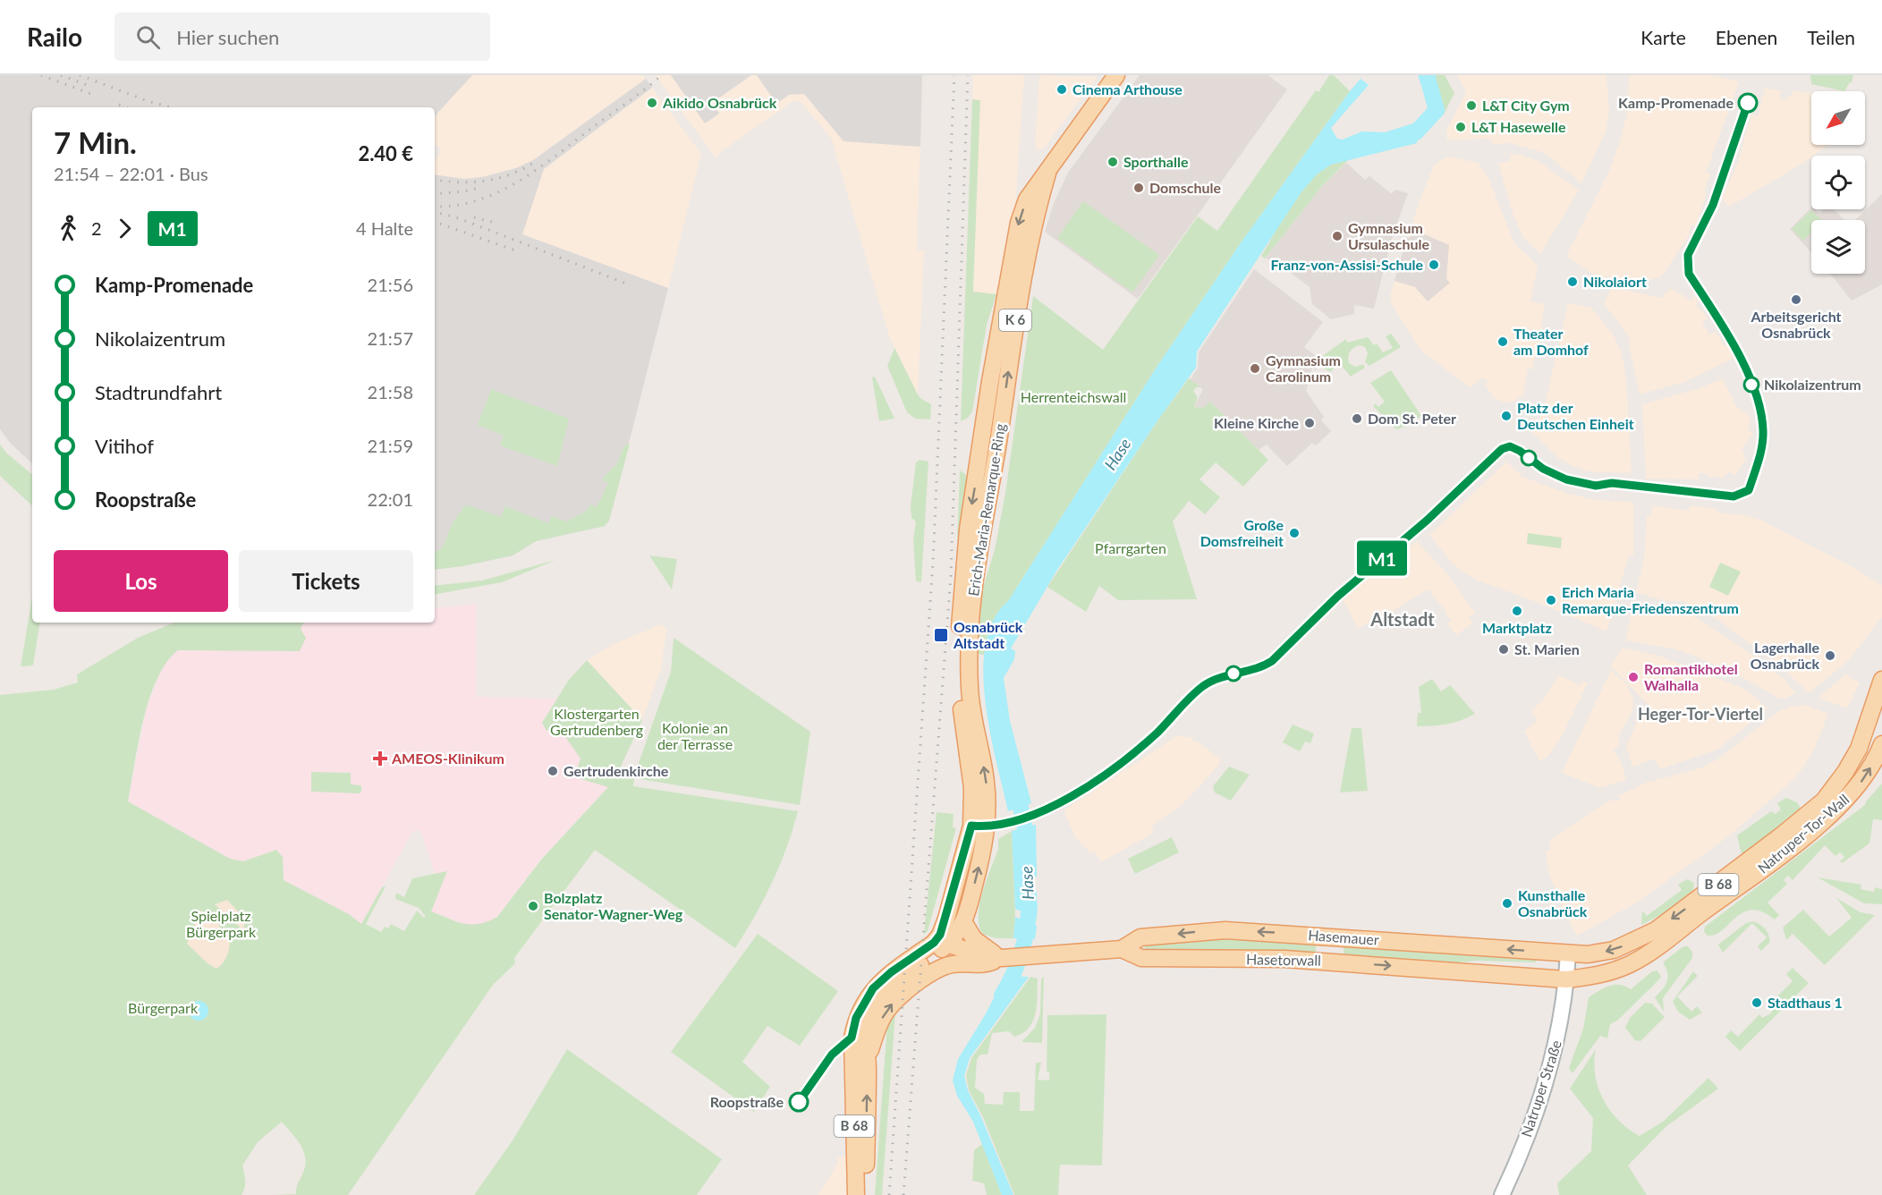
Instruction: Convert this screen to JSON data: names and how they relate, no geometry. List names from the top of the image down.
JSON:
{
  "streets": {
    "main road": [
      "K 6",
      "Erich-Maria-Remarque-Ring",
      "Natruper-Tor-Wall",
      "B 68",
      "Hasemauer",
      "Hasetorwall",
      "Natruper Straße"
    ]
  },
  "crossings": [
    ["Erich-Maria-Remarque-Ring", "B 68"],
    ["Erich-Maria-Remarque-Ring", "Hasetorwall"],
    ["Natruper-Tor-Wall", "Hasemauer"],
    ["Natruper-Tor-Wall", "Hasetorwall"],
    ["Natruper-Tor-Wall", "Natruper Straße"],
    ["B 68", "Hasetorwall"],
    ["Hasemauer", "Hasetorwall"],
    ["Hasemauer", "Natruper Straße"],
    ["Hasetorwall", "Natruper Straße"]
  ],
  "one_way": ["Hasemauer", "Hasetorwall"],
  "districts": ["Altstadt", "Heger-Tor-Viertel"],
  "water": ["Hase"],
  "parks": [
    "Herrenteichswall",
    "Pfarrgarten",
    "Klostergarten Gertrudenberg",
    "Kolonie an der Terrasse",
    "Spielplatz Bürgerpark",
    "Bürgerpark"
  ],
  "places": {
    "other": [
      "Cinema Arthouse",
      "Aikido Osnabrück",
      "Kamp-Promenade",
      "L&T City Gym",
      "L&T Hasewelle",
      "Sporthalle",
      "Domschule",
      "Gymnasium Ursulaschule",
      "Franz-von-Assisi-Schule",
      "Nikolaiort",
      "Arbeitsgericht Osnabrück",
      "Theater am Domhof",
      "Gymnasium Carolinum",
      "Nikolaizentrum",
      "Platz der Deutschen Einheit",
      "Dom St. Peter",
      "Kleine Kirche",
      "Große Domsfreiheit",
      "Erich Maria Remarque-Friedenszentrum",
      "Marktplatz",
      "St. Marien",
      "Lagerhalle Osnabrück",
      "Romantikhotel Walhalla",
      "Gertrudenkirche",
      "Kunsthalle Osnabrück",
      "Bolzplatz Senator-Wagner-Weg",
      "Stadthaus 1",
      "Roopstraße"
    ],
    "transit": ["Osnabrück Altstadt"],
    "health": ["AMEOS-Klinikum"]
  },
  "lines": ["bus line M1"],
  "north": "bottom left",
  "page": {
    "header": "Railo",
    "search": "Hier suchen",
    "nav": ["Karte", "Ebenen", "Teilen"],
    "on_map": "M1",
    "heading": ["7 Min.", "21:54 – 22:01 · Bus", "2.40 €"],
    "legs": ["2", "M1", "4 Halte"],
    "list": [
      {
        "name": "Kamp-Promenade",
        "value": "21:56"
      },
      {
        "name": "Nikolaizentrum",
        "value": "21:57"
      },
      {
        "name": "Stadtrundfahrt",
        "value": "21:58"
      },
      {
        "name": "Vitihof",
        "value": "21:59"
      },
      {
        "name": "Roopstraße",
        "value": "22:01"
      }
    ],
    "buttons": ["Los", "Tickets"]
  }
}
